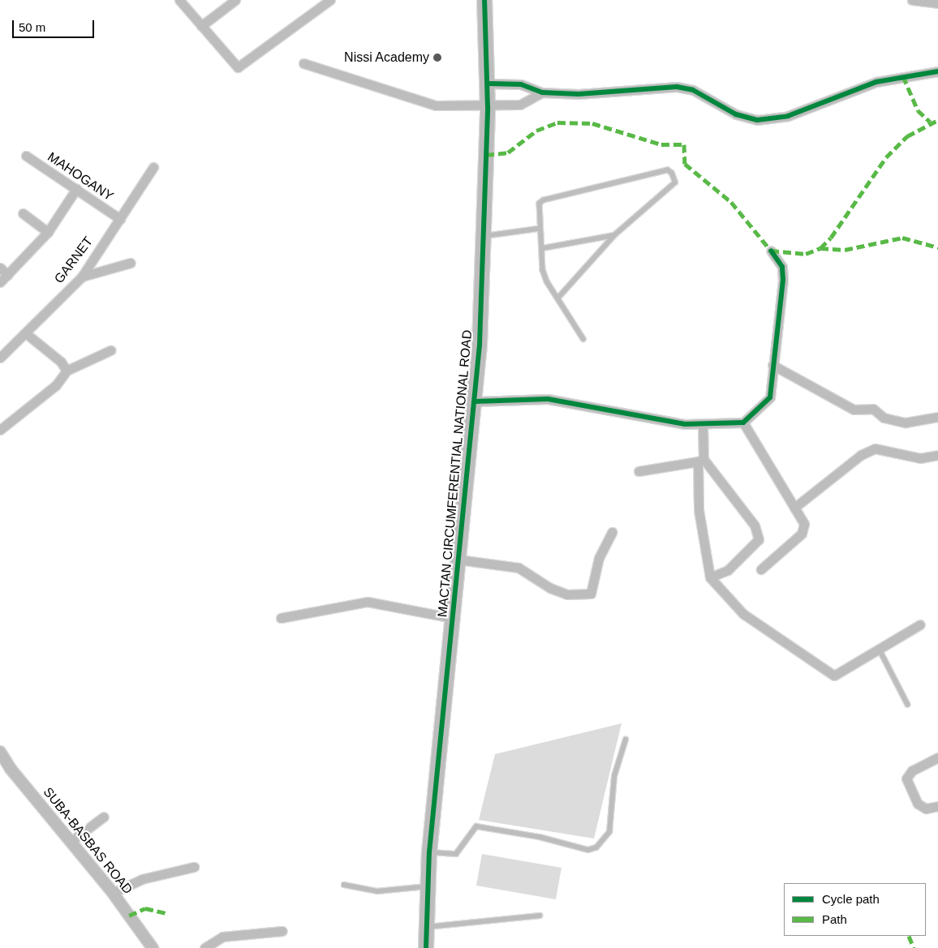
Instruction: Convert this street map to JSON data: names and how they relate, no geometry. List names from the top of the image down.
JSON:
{
  "streets": {
    "main road": ["MACTAN CIRCUMFERENTIAL NATIONAL ROAD"],
    "street": ["MAHOGANY", "GARNET", "SUBA-BASBAS ROAD"]
  },
  "crossings": [
    ["MAHOGANY", "GARNET"]
  ],
  "places": ["Nissi Academy"],
  "legend": ["Cycle path", "Path"],
  "scale_bar": "50 m"
}
